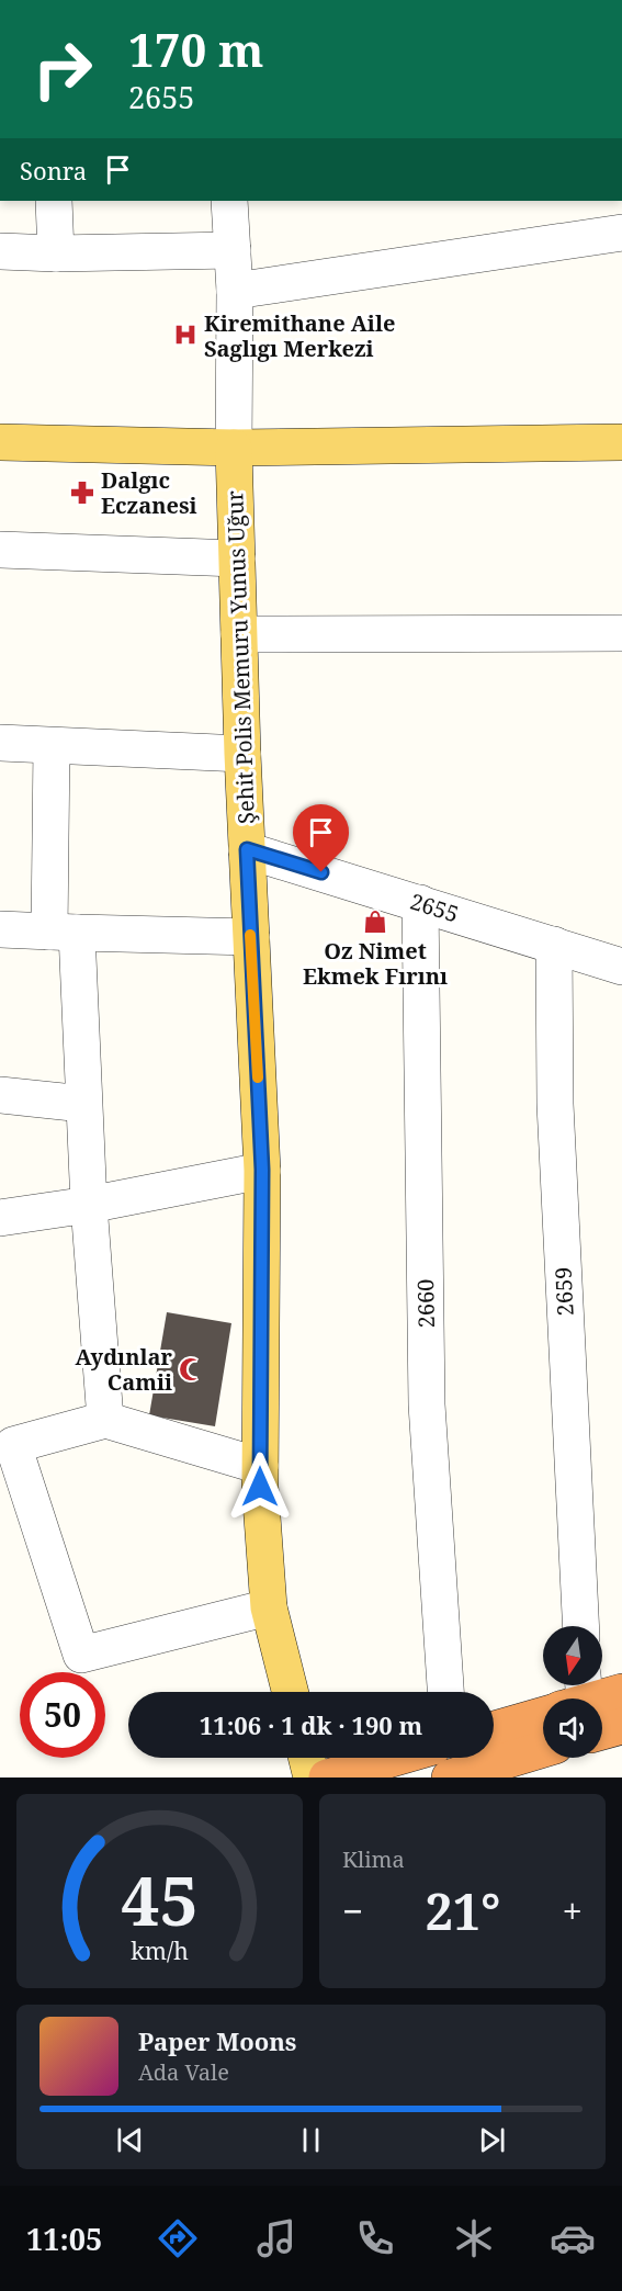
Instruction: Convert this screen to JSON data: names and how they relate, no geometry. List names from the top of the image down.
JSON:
{
  "streets": {
    "main road": ["Şehit Polis Memuru Yunus Uğur"],
    "street": ["2655", "2659", "2660"]
  },
  "crossings": [
    ["Şehit Polis Memuru Yunus Uğur", "2655"],
    ["2655", "2659"],
    ["2655", "2660"]
  ],
  "places": {
    "hospital": ["Kiremithane Aile Saglıgı Merkezi"],
    "pharmacy": ["Dalgıc Eczanesi"],
    "shop": ["Oz Nimet Ekmek Fırını"],
    "mosque": ["Aydınlar Camii"]
  },
  "north": "bottom",
  "page": {
    "turn": ["170 m", "2655"],
    "then": "Sonra",
    "limit": "50",
    "trip": "11:06 · 1 dk · 190 m",
    "tile": "Klima",
    "heat": ["−", "21°", "+"],
    "song": ["Paper Moons", "Ada Vale"],
    "tabs": "11:05",
    "gauge": ["45", "km/h"]
  }
}
